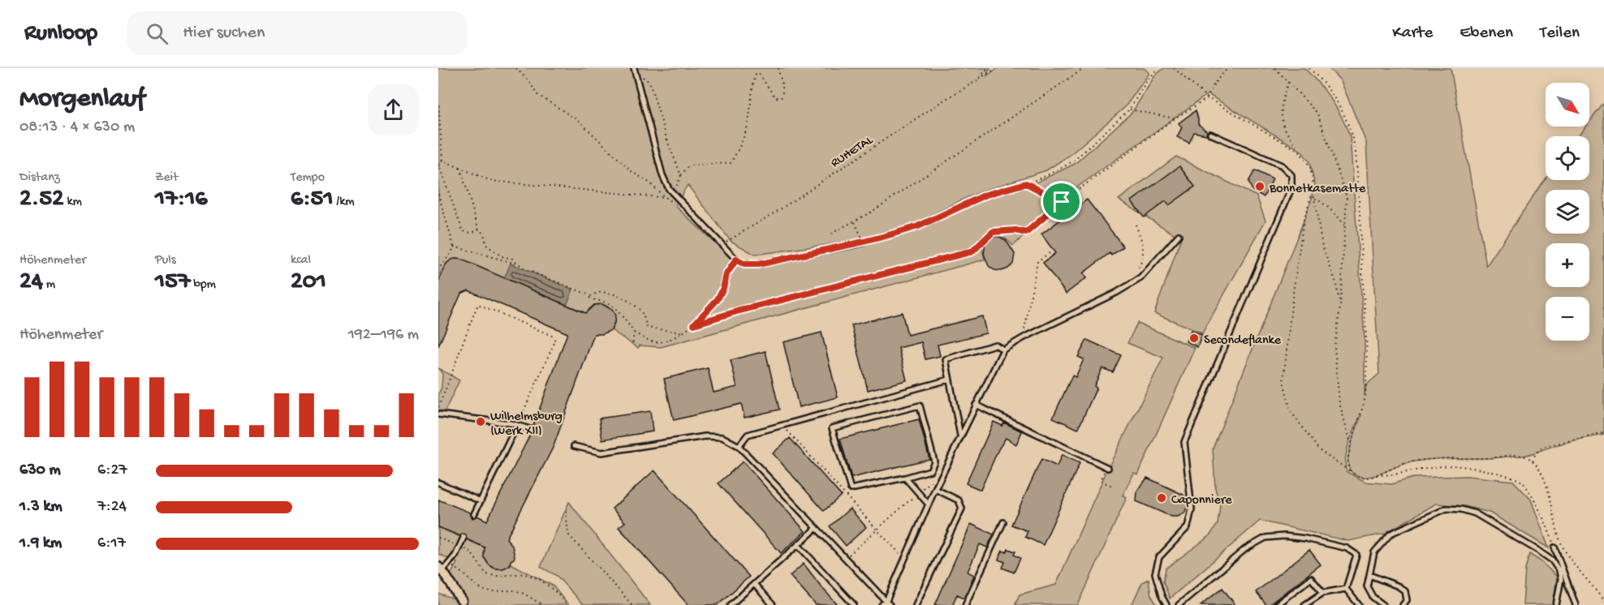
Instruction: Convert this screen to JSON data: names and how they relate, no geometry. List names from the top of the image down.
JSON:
{
  "streets": {
    "path": ["RUHETAL"]
  },
  "places": [
    "Bonnetkasematte",
    "Secondeflanke",
    "Wilhelmsburg (Werk XII)",
    "Caponniere"
  ],
  "north": "bottom right",
  "page": {
    "header": "Runloop",
    "search": "Hier suchen",
    "nav": ["Karte", "Ebenen", "Teilen"],
    "heading": ["Morgenlauf", "08:13 · 4 × 630 m"],
    "map_buttons": ["+", "−"],
    "stats": [
      ["Distanz", "2.52 km"],
      ["Zeit", "17:16"],
      ["Tempo", "6:51 /km"],
      ["Höhenmeter", "24 m"],
      ["Puls", "157 bpm"],
      ["kcal", "201"]
    ],
    "chart": ["Höhenmeter", "192–196 m"],
    "list": [
      {
        "name": "630 m",
        "note": "6:27"
      },
      {
        "name": "1.3 km",
        "note": "7:24"
      },
      {
        "name": "1.9 km",
        "note": "6:17"
      }
    ]
  }
}
